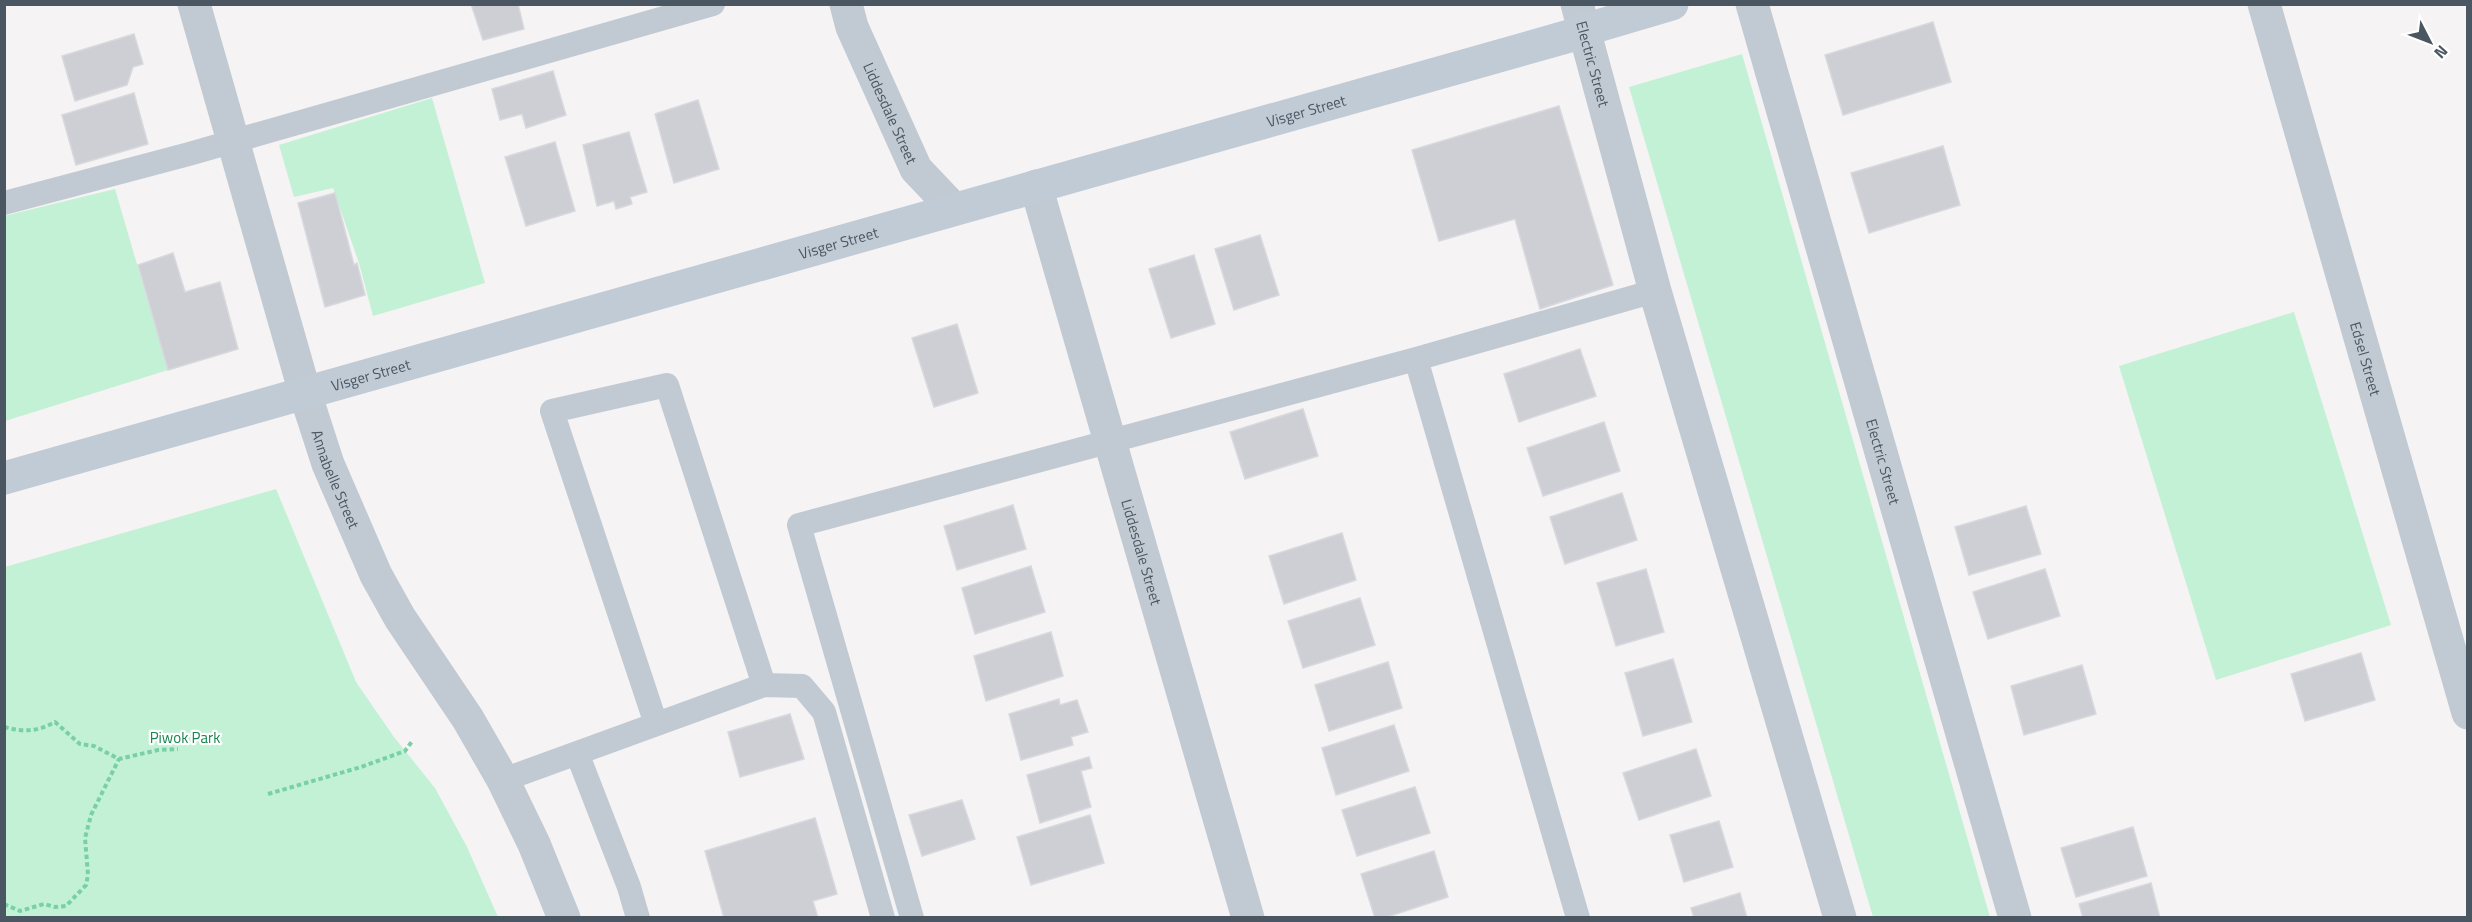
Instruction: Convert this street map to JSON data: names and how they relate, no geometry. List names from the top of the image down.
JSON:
{
  "streets": {
    "street": [
      "Electric Street",
      "Visger Street",
      "Liddesdale Street",
      "Edsel Street",
      "Annabelle Street"
    ]
  },
  "crossings": [
    ["Electric Street", "Visger Street"],
    ["Visger Street", "Liddesdale Street"],
    ["Visger Street", "Annabelle Street"]
  ],
  "parks": ["Piwok Park"],
  "north": "bottom right"
}
